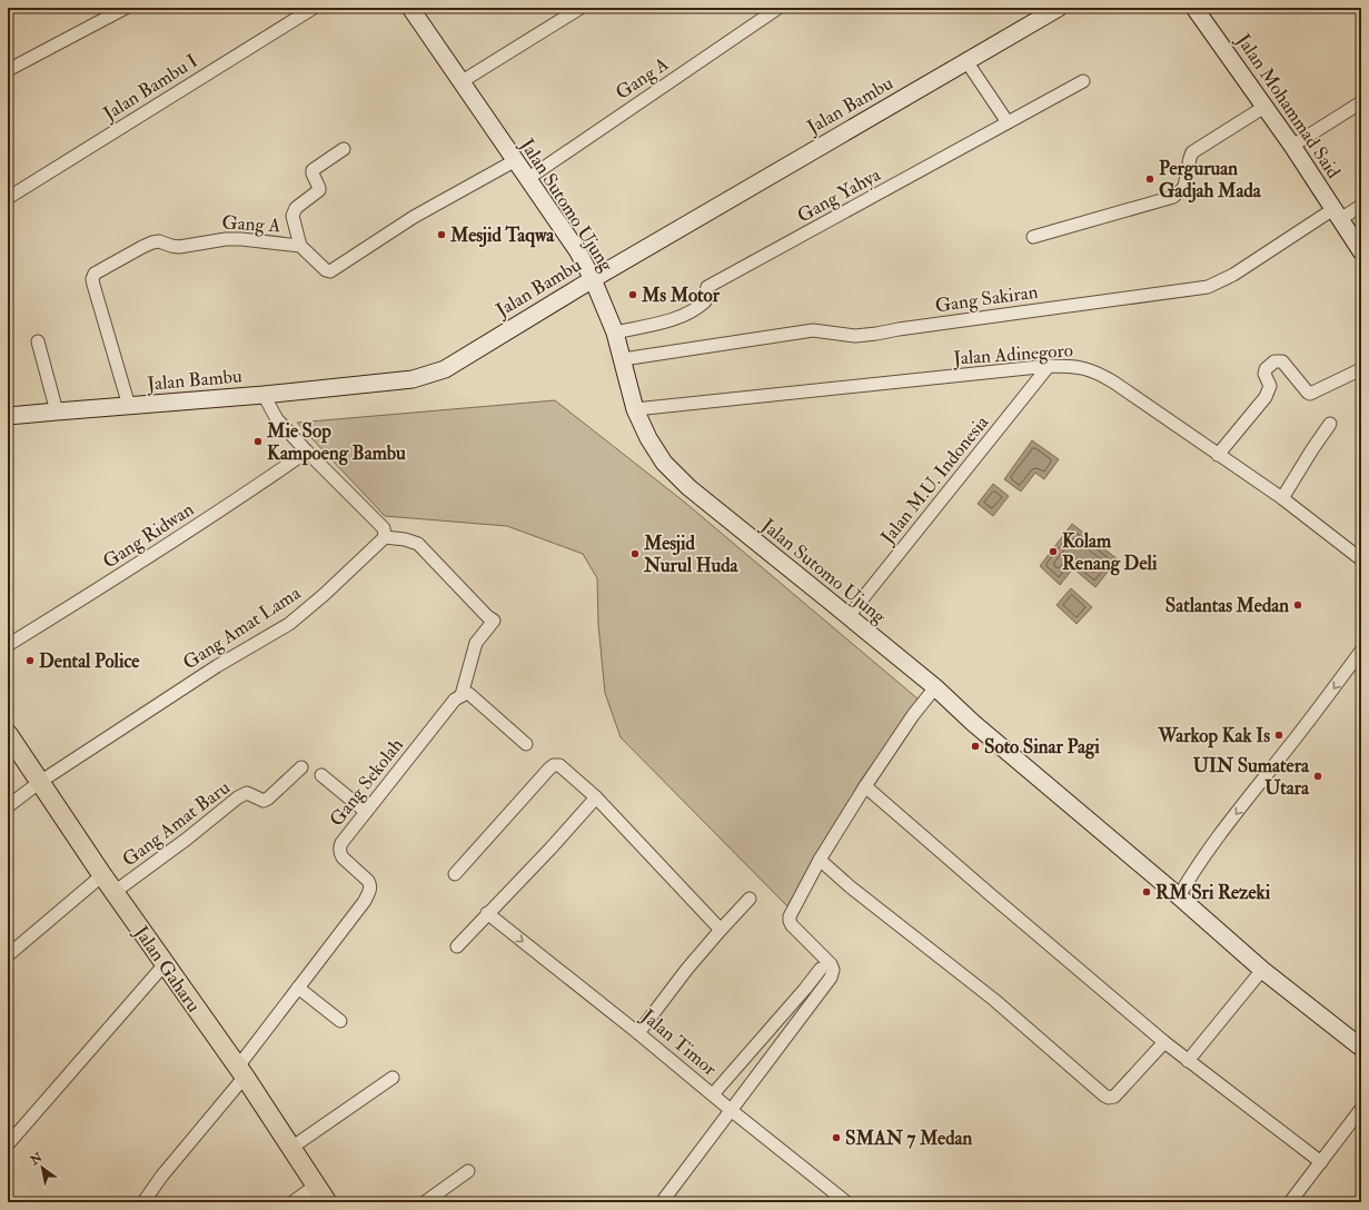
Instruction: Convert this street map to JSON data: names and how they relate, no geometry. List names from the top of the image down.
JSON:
{
  "streets": {
    "main road": [
      "Jalan Bambu",
      "Jalan Mohammad Said",
      "Jalan Sutomo Ujung",
      "Jalan Gaharu"
    ],
    "street": [
      "Gang A",
      "Jalan Bambu I",
      "Gang Yahya",
      "Gang Sakiran",
      "Jalan Adinegoro",
      "Jalan M.U. Indonesia",
      "Gang Ridwan",
      "Gang Amat Lama",
      "Gang Sekolah",
      "Gang Amat Baru",
      "Jalan Timor"
    ]
  },
  "crossings": [
    ["Gang A", "Jalan Bambu"],
    ["Gang A", "Jalan Sutomo Ujung"],
    ["Jalan Bambu", "Jalan Sutomo Ujung"],
    ["Jalan Mohammad Said", "Gang Sakiran"],
    ["Gang Yahya", "Jalan Sutomo Ujung"],
    ["Jalan Sutomo Ujung", "Gang Sakiran"],
    ["Jalan Sutomo Ujung", "Jalan Adinegoro"],
    ["Jalan Sutomo Ujung", "Jalan M.U. Indonesia"],
    ["Jalan Adinegoro", "Jalan M.U. Indonesia"],
    ["Gang Amat Lama", "Jalan Gaharu"],
    ["Gang Sekolah", "Jalan Gaharu"],
    ["Gang Amat Baru", "Jalan Gaharu"]
  ],
  "one_way": ["Jalan Timor"],
  "places": [
    "Perguruan Gadjah Mada",
    "Mesjid Taqwa",
    "Ms Motor",
    "Mie Sop Kampoeng Bambu",
    "Kolam Renang Deli",
    "Mesjid Nurul Huda",
    "Satlantas Medan",
    "Dental Police",
    "Warkop Kak Is",
    "Soto Sinar Pagi",
    "UIN Sumatera Utara",
    "RM Sri Rezeki",
    "SMAN 7 Medan"
  ],
  "north": "top left"
}
